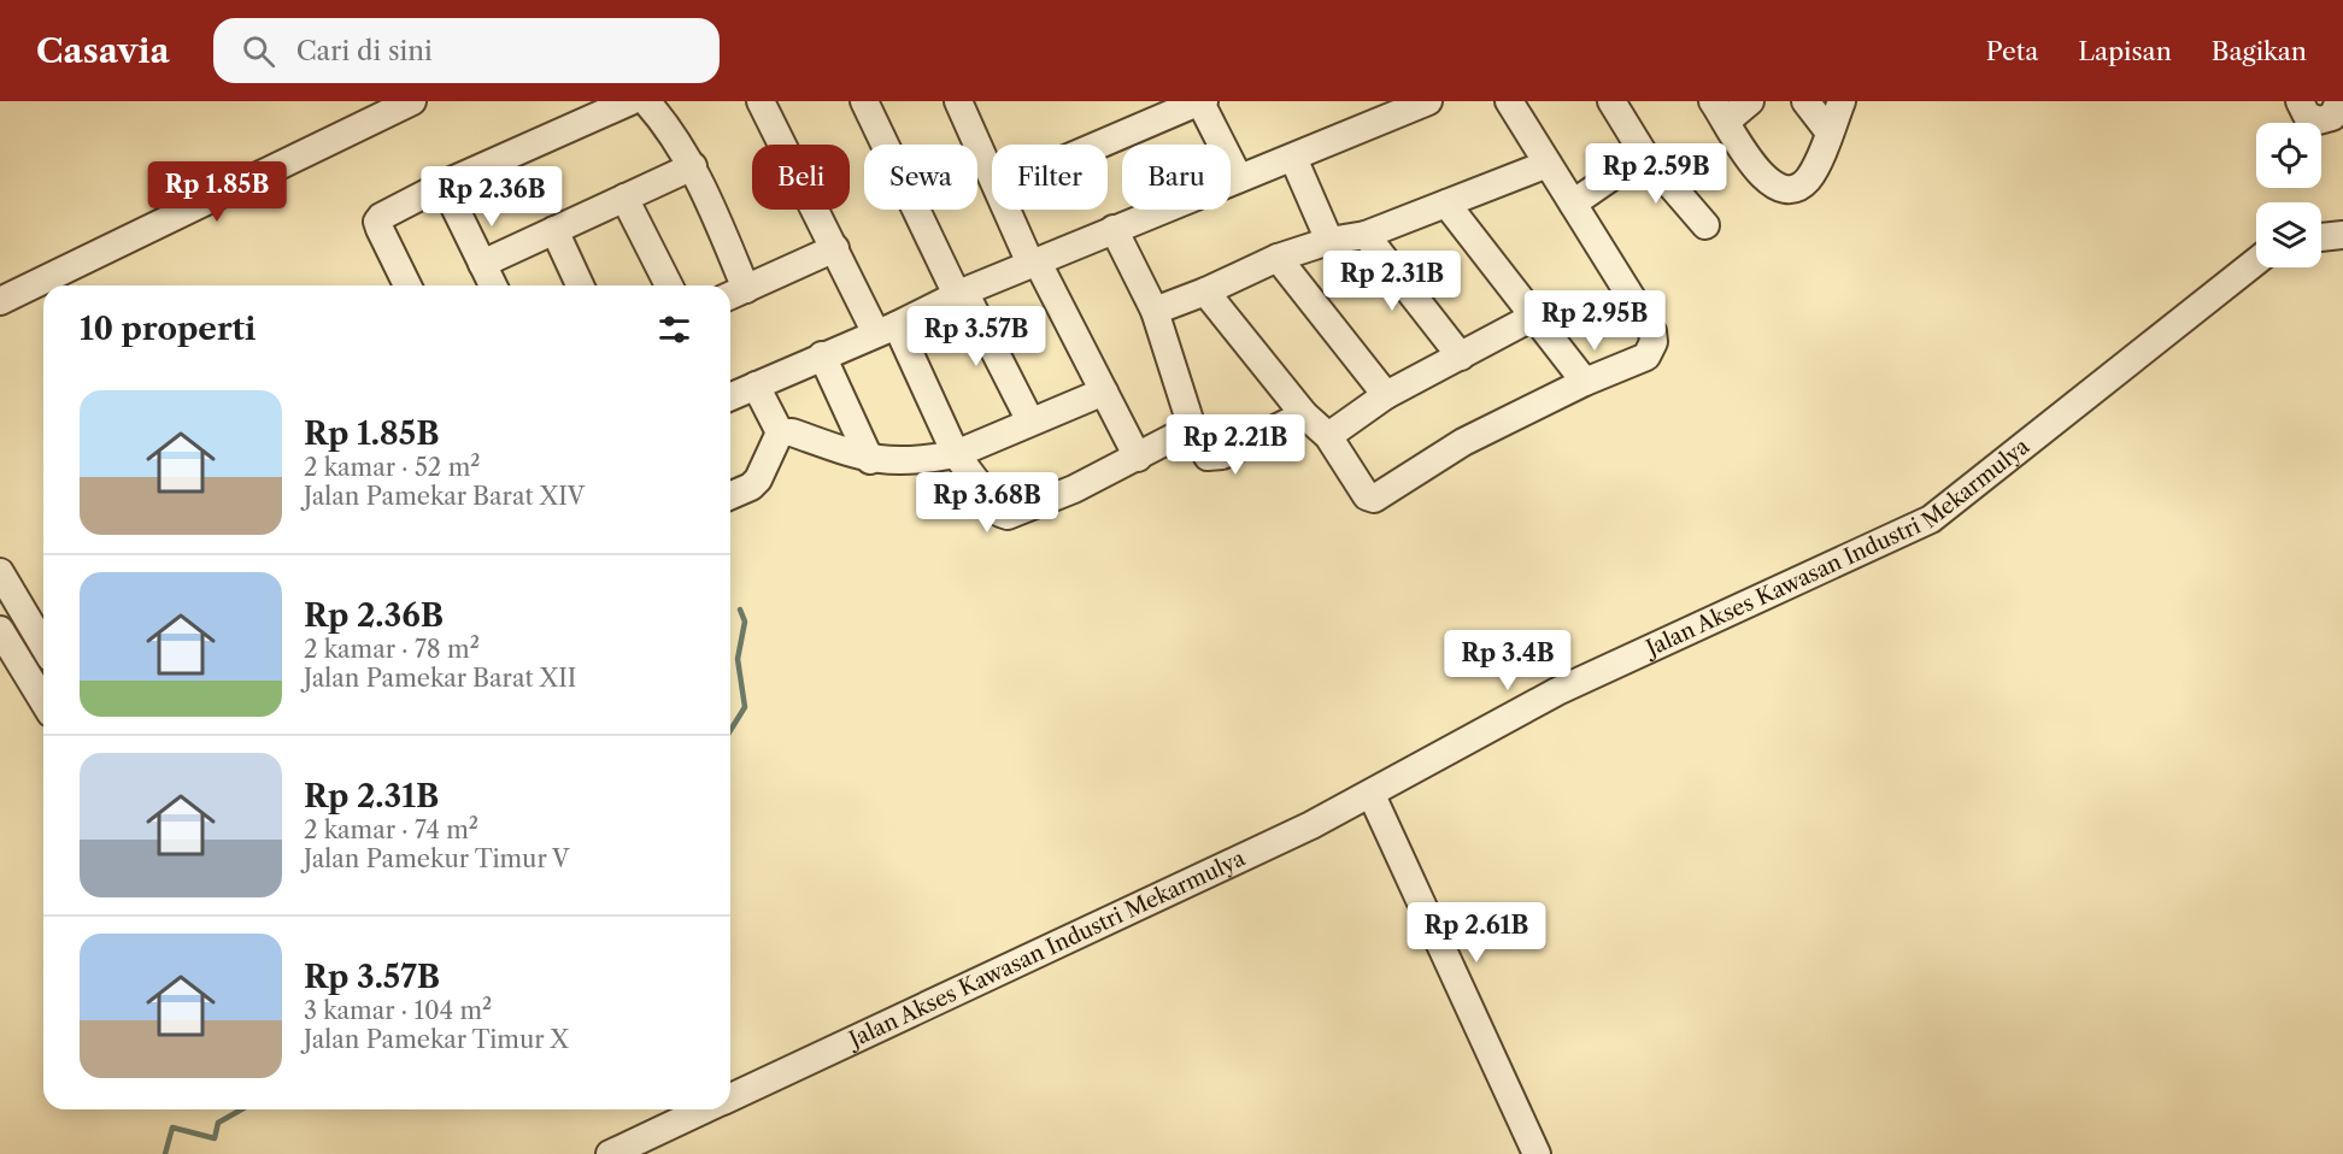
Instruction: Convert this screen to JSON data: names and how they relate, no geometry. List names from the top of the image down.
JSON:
{
  "streets": {
    "street": ["Jalan Akses Kawasan Industri Mekarmulya"]
  },
  "page": {
    "header": "Casavia",
    "search": "Cari di sini",
    "nav": ["Peta", "Lapisan", "Bagikan"],
    "price": [
      "Rp 2.59B",
      "Rp 1.85B",
      "Rp 2.36B",
      "Rp 2.31B",
      "Rp 2.95B",
      "Rp 3.57B",
      "Rp 2.21B",
      "Rp 3.68B",
      "Rp 3.4B",
      "Rp 2.61B"
    ],
    "chip": [
      "Beli",
      "Sewa",
      "Filter",
      "Baru"
    ],
    "heading": "10 properti",
    "list": [
      {
        "name": "Rp 1.85B",
        "note": "2 kamar · 52 m² · Jalan Pamekar Barat XIV"
      },
      {
        "name": "Rp 2.36B",
        "note": "2 kamar · 78 m² · Jalan Pamekar Barat XII"
      },
      {
        "name": "Rp 2.31B",
        "note": "2 kamar · 74 m² · Jalan Pamekur Timur V"
      },
      {
        "name": "Rp 3.57B",
        "note": "3 kamar · 104 m² · Jalan Pamekar Timur X"
      }
    ]
  }
}
